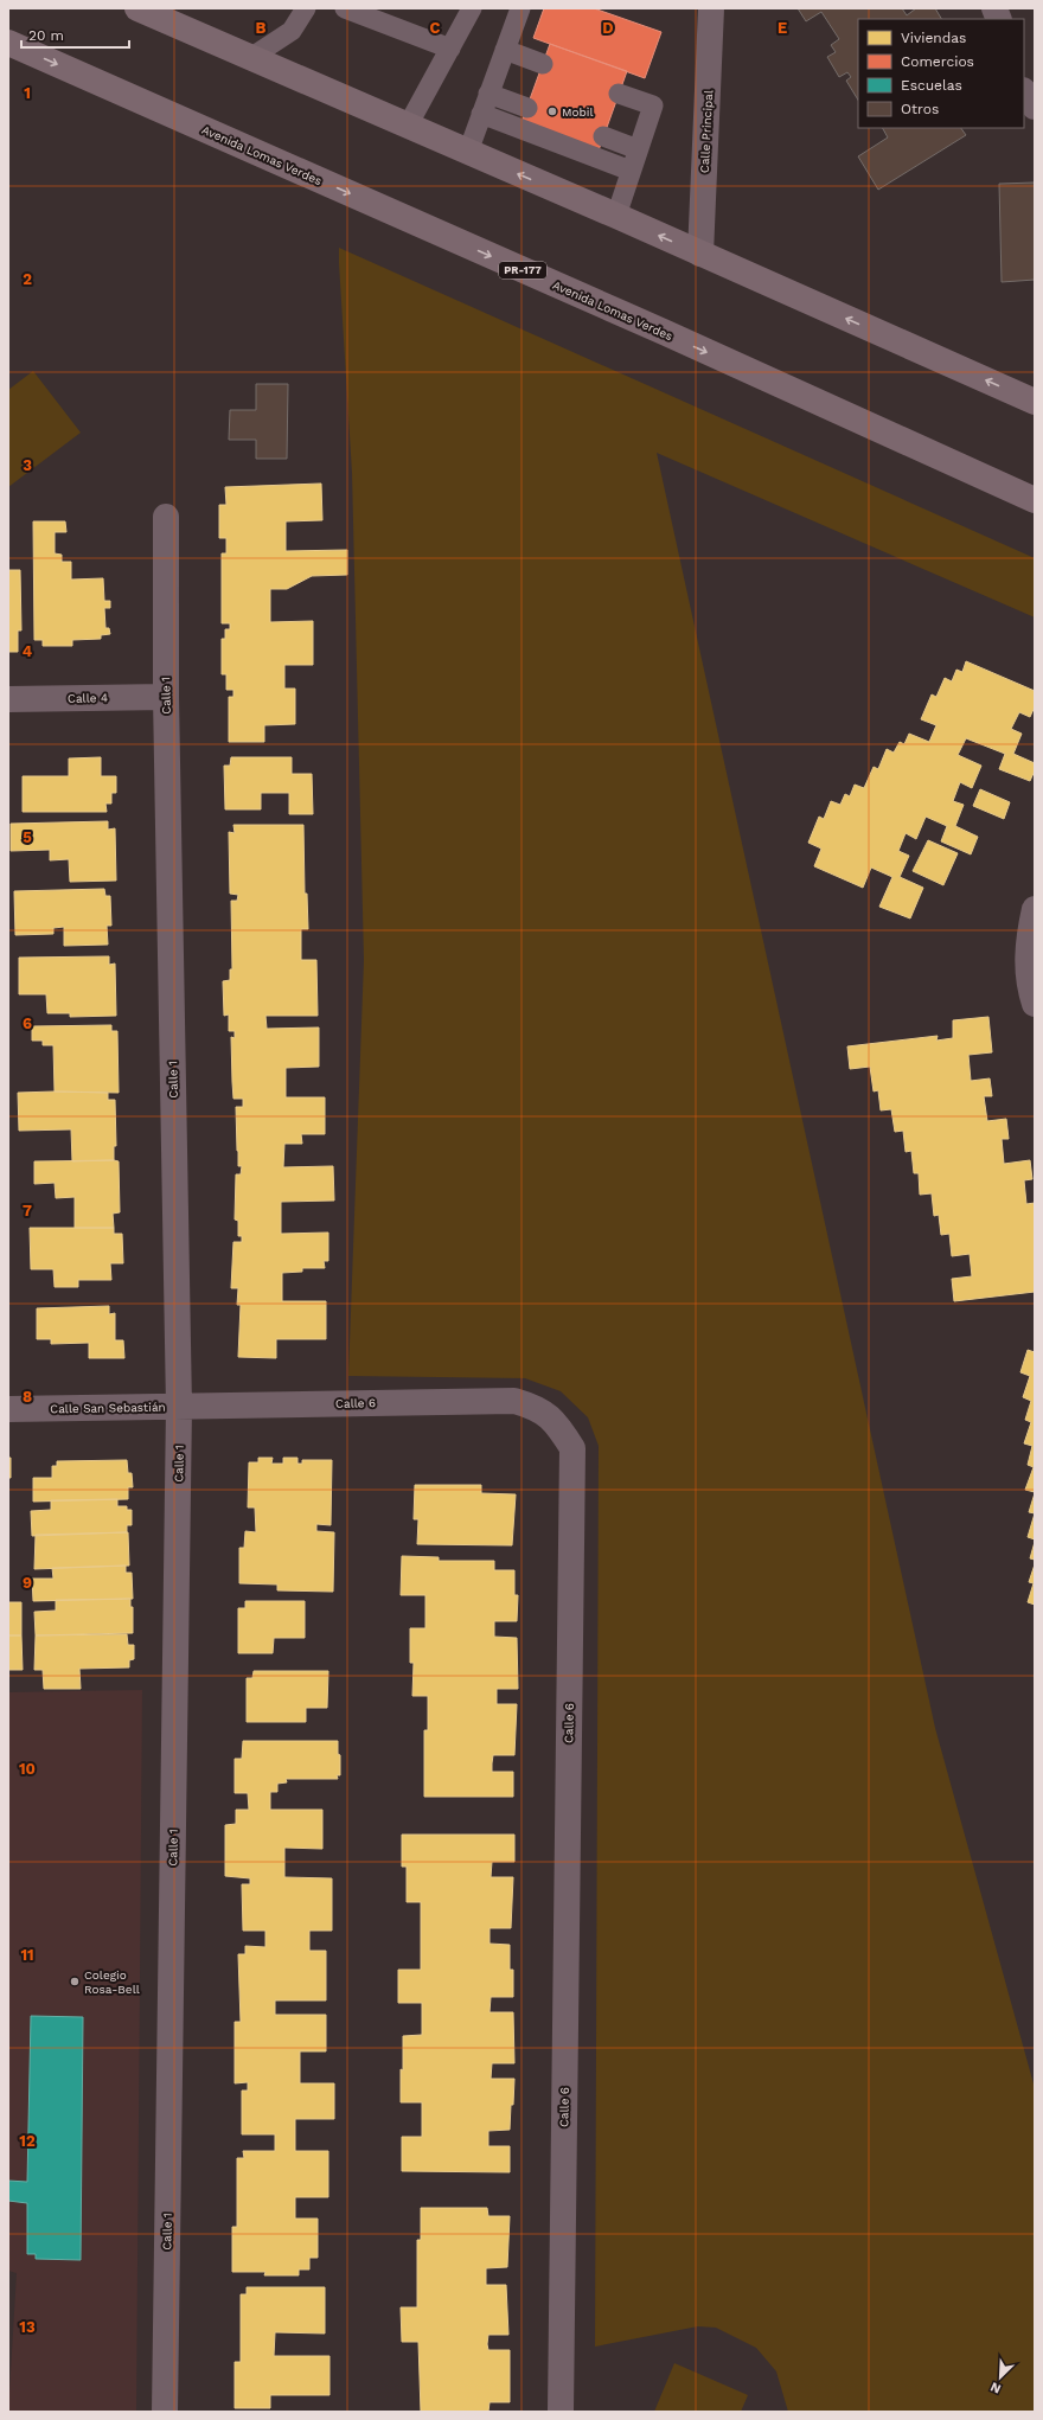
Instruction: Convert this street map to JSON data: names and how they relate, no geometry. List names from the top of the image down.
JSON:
{
  "streets": {
    "highway": ["Avenida Lomas Verdes", "PR-177"],
    "street": [
      "Calle Principal",
      "Calle 1",
      "Calle 4",
      "Calle 6",
      "Calle San Sebastián"
    ]
  },
  "crossings": [
    ["Calle 1", "Calle 4"],
    ["Calle 1", "Calle 6"],
    ["Calle 1", "Calle San Sebastián"],
    ["Calle 6", "Calle San Sebastián"]
  ],
  "places": ["Mobil", "Colegio Rosa-Bell"],
  "legend": [
    "Viviendas",
    "Comercios",
    "Escuelas",
    "Otros"
  ],
  "scale_bar": "20 m",
  "north": "bottom left",
  "grid": {
    "columns": [
      "B",
      "C",
      "D",
      "E"
    ],
    "rows": [
      "1",
      "2",
      "3",
      "4",
      "5",
      "6",
      "7",
      "8",
      "9",
      "10",
      "11",
      "12",
      "13"
    ]
  }
}
